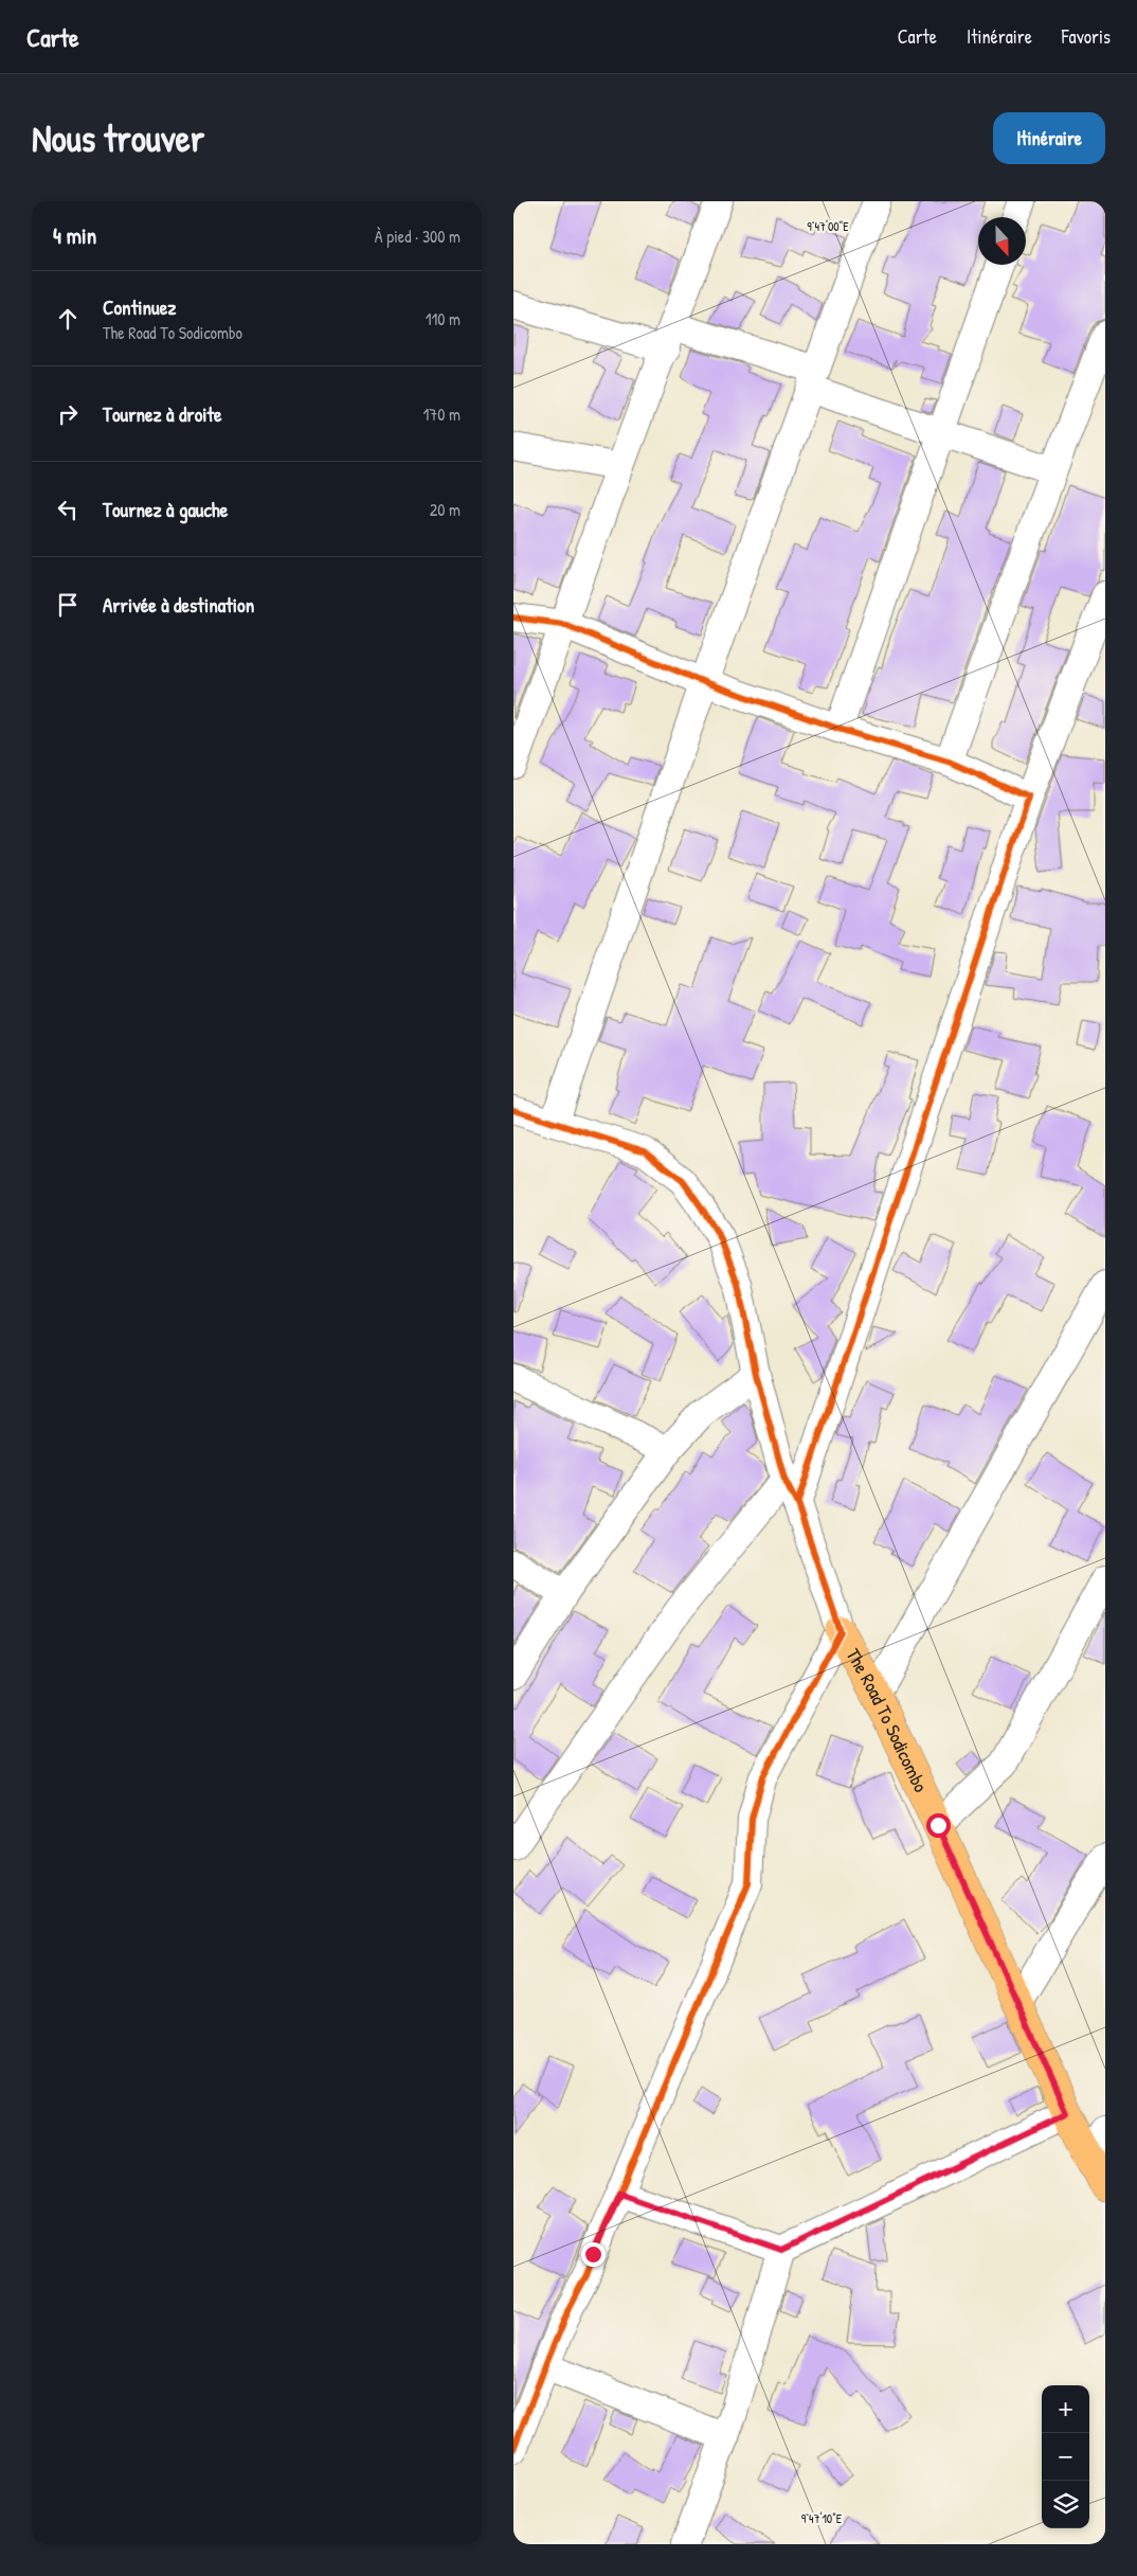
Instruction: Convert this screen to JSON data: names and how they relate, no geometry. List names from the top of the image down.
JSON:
{
  "streets": {
    "main road": ["The Road To Sodicombo"]
  },
  "north": "bottom",
  "page": {
    "header": "Carte",
    "nav": ["Carte", "Itinéraire", "Favoris"],
    "buttons": "Itinéraire",
    "title": "Nous trouver",
    "heading": ["4 min", "À pied · 300 m"],
    "list": [
      ["Continuez", "The Road To Sodicombo", "110 m"],
      ["Tournez à droite", "170 m"],
      ["Tournez à gauche", "20 m"],
      "Arrivée à destination"
    ],
    "map_buttons": ["+", "−"]
  },
  "coordinates": ["9°47'00\"E", "9°47'10\"E"]
}
